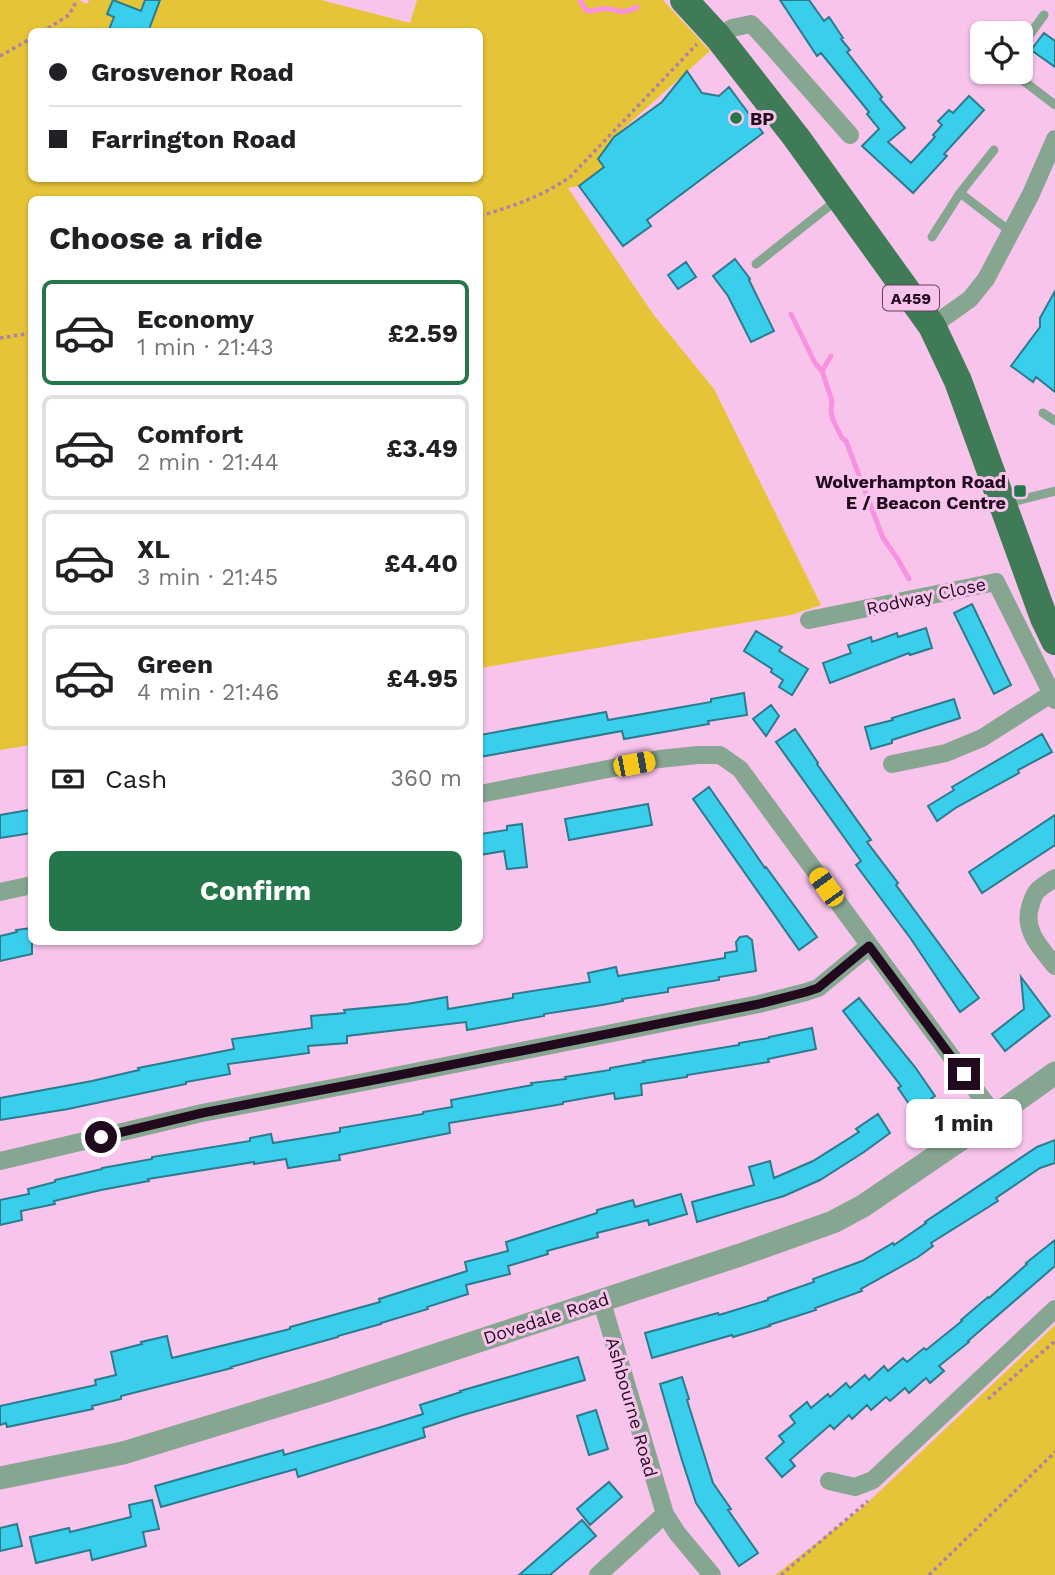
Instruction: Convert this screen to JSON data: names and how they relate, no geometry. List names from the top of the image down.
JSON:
{
  "streets": {
    "main road": ["A459"],
    "street": ["Rodway Close", "Dovedale Road", "Ashbourne Road"]
  },
  "crossings": [
    ["Dovedale Road", "Ashbourne Road"]
  ],
  "places": {
    "other": ["BP"],
    "transit": ["Wolverhampton Road E / Beacon Centre"]
  },
  "page": {
    "banner": ["Grosvenor Road", "Farrington Road"],
    "heading": "Choose a ride",
    "list": [
      {
        "name": "Economy",
        "note": "1 min · 21:43",
        "value": "£2.59"
      },
      {
        "name": "Comfort",
        "note": "2 min · 21:44",
        "value": "£3.49"
      },
      {
        "name": "XL",
        "note": "3 min · 21:45",
        "value": "£4.40"
      },
      {
        "name": "Green",
        "note": "4 min · 21:46",
        "value": "£4.95"
      }
    ],
    "pay": ["Cash", "360 m"],
    "buttons": "Confirm",
    "bubble": "1 min"
  }
}
